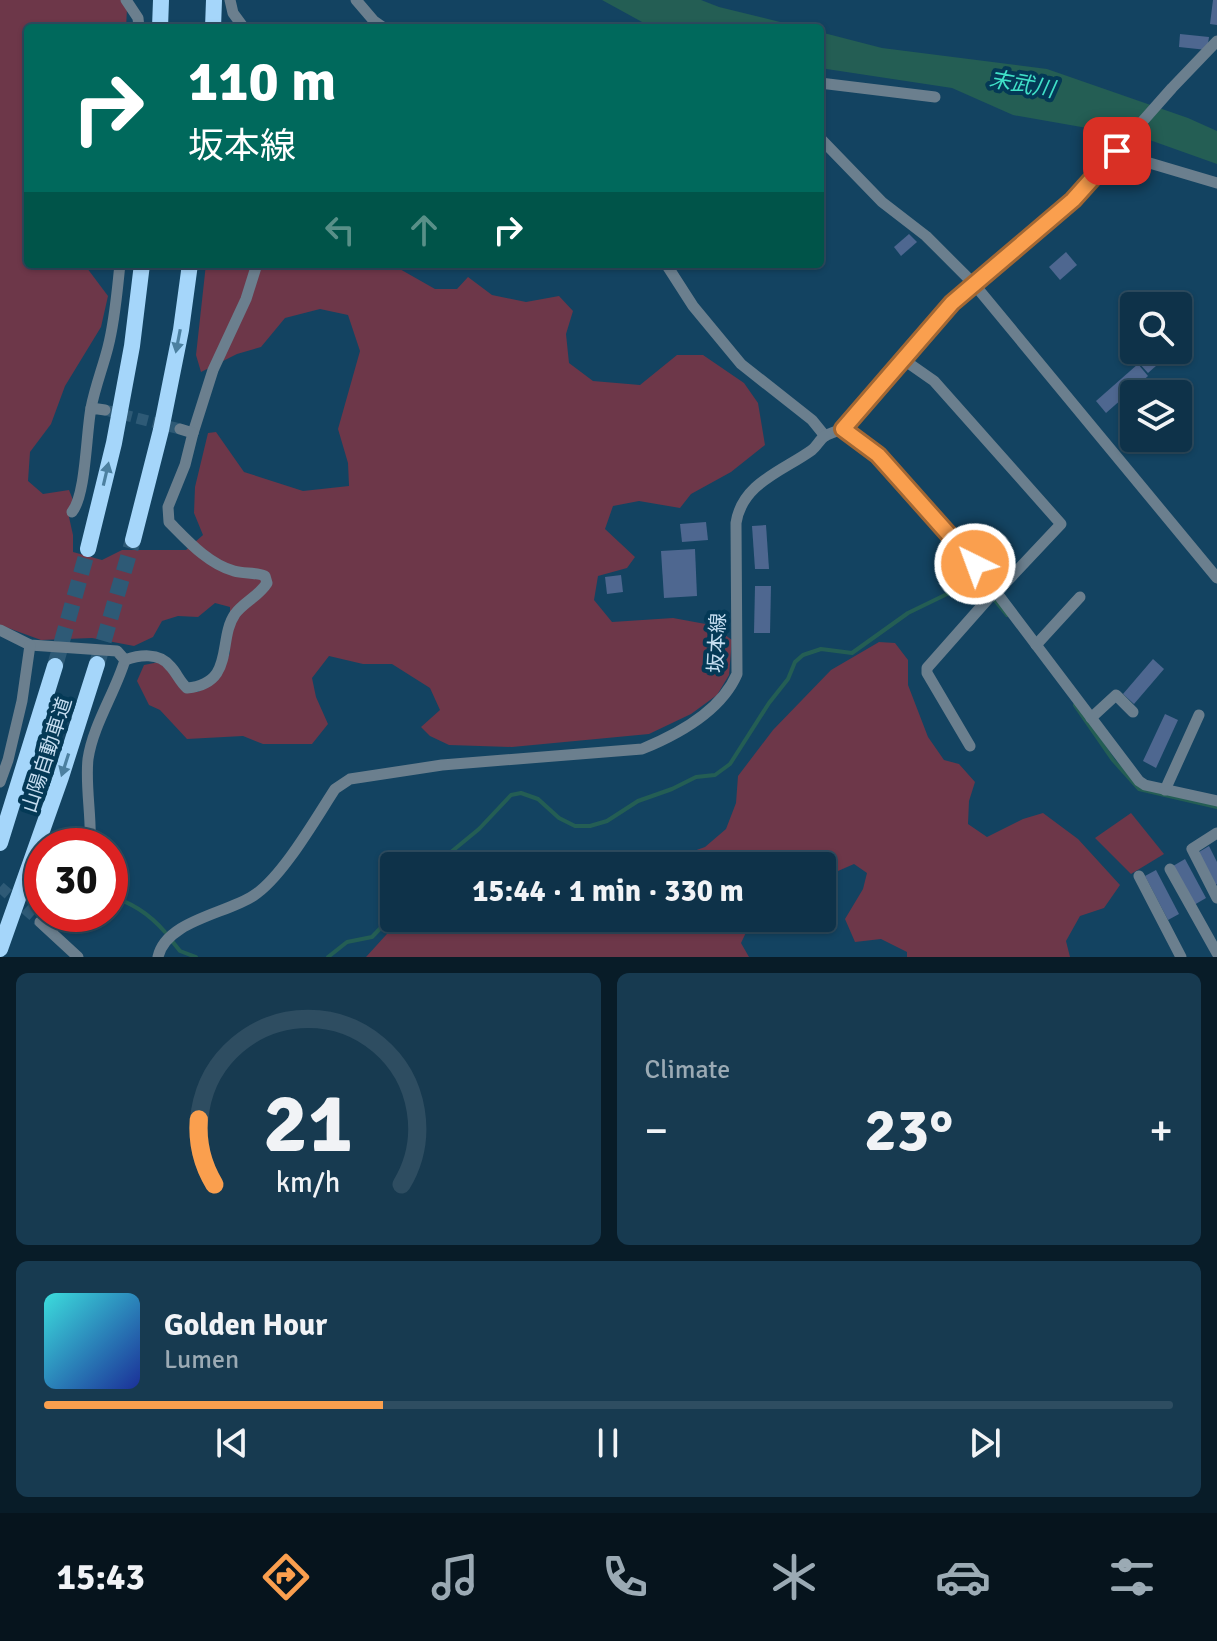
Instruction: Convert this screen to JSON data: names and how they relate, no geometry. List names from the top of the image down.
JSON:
{
  "streets": {
    "highway": ["山陽自動車道"],
    "street": ["坂本線"]
  },
  "water": ["末武川"],
  "page": {
    "turn": ["110 m", "坂本線"],
    "limit": "30",
    "trip": "15:44 · 1 min · 330 m",
    "tile": "Climate",
    "heat": ["−", "23°", "+"],
    "song": ["Golden Hour", "Lumen"],
    "tabs": "15:43",
    "gauge": ["21", "km/h"]
  }
}
